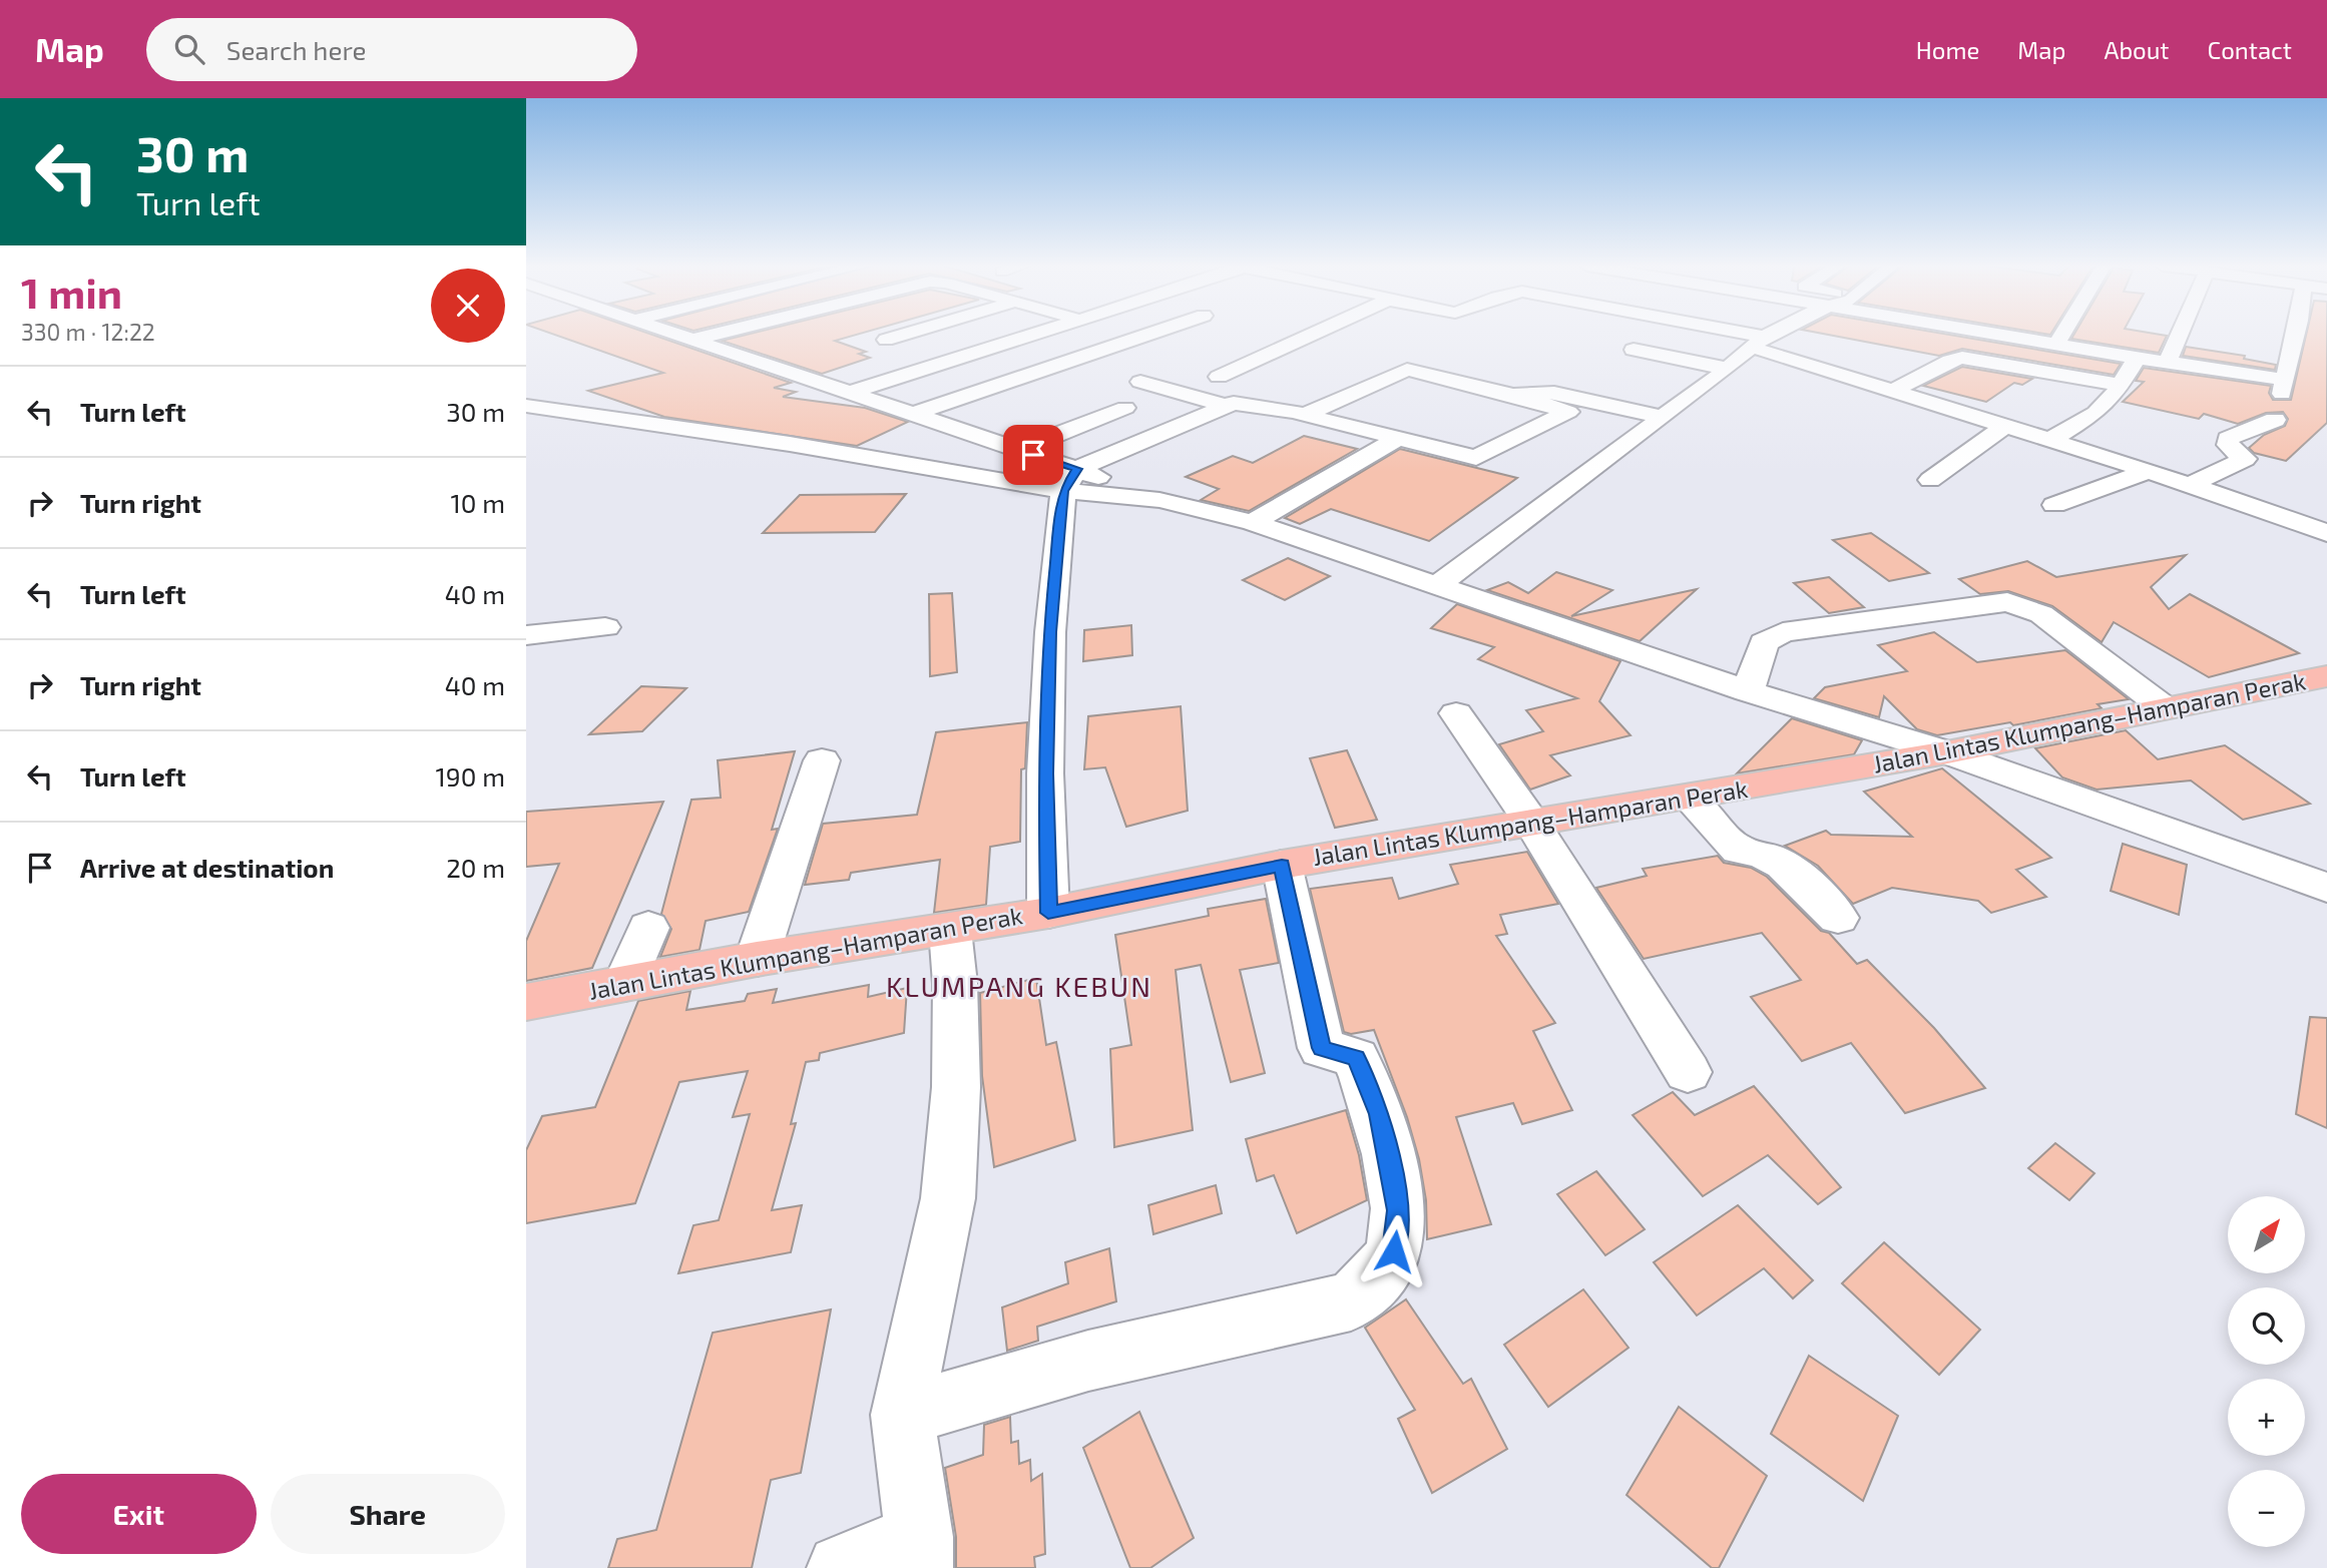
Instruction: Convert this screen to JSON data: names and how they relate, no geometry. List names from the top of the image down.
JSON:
{
  "streets": {
    "main road": ["Jalan Lintas Klumpang–Hamparan Perak"]
  },
  "districts": ["KLUMPANG KEBUN"],
  "north": "top right",
  "page": {
    "header": "Map",
    "search": "Search here",
    "nav": [
      "Home",
      "Map",
      "About",
      "Contact"
    ],
    "turn": ["30 m", "Turn left"],
    "heading": ["1 min", "330 m · 12:22"],
    "list": [
      {
        "name": "Turn left",
        "value": "30 m"
      },
      {
        "name": "Turn right",
        "value": "10 m"
      },
      {
        "name": "Turn left",
        "value": "40 m"
      },
      {
        "name": "Turn right",
        "value": "40 m"
      },
      {
        "name": "Turn left",
        "value": "190 m"
      },
      {
        "name": "Arrive at destination",
        "value": "20 m"
      }
    ],
    "map_buttons": ["+", "−"],
    "buttons": ["Exit", "Share"]
  }
}
